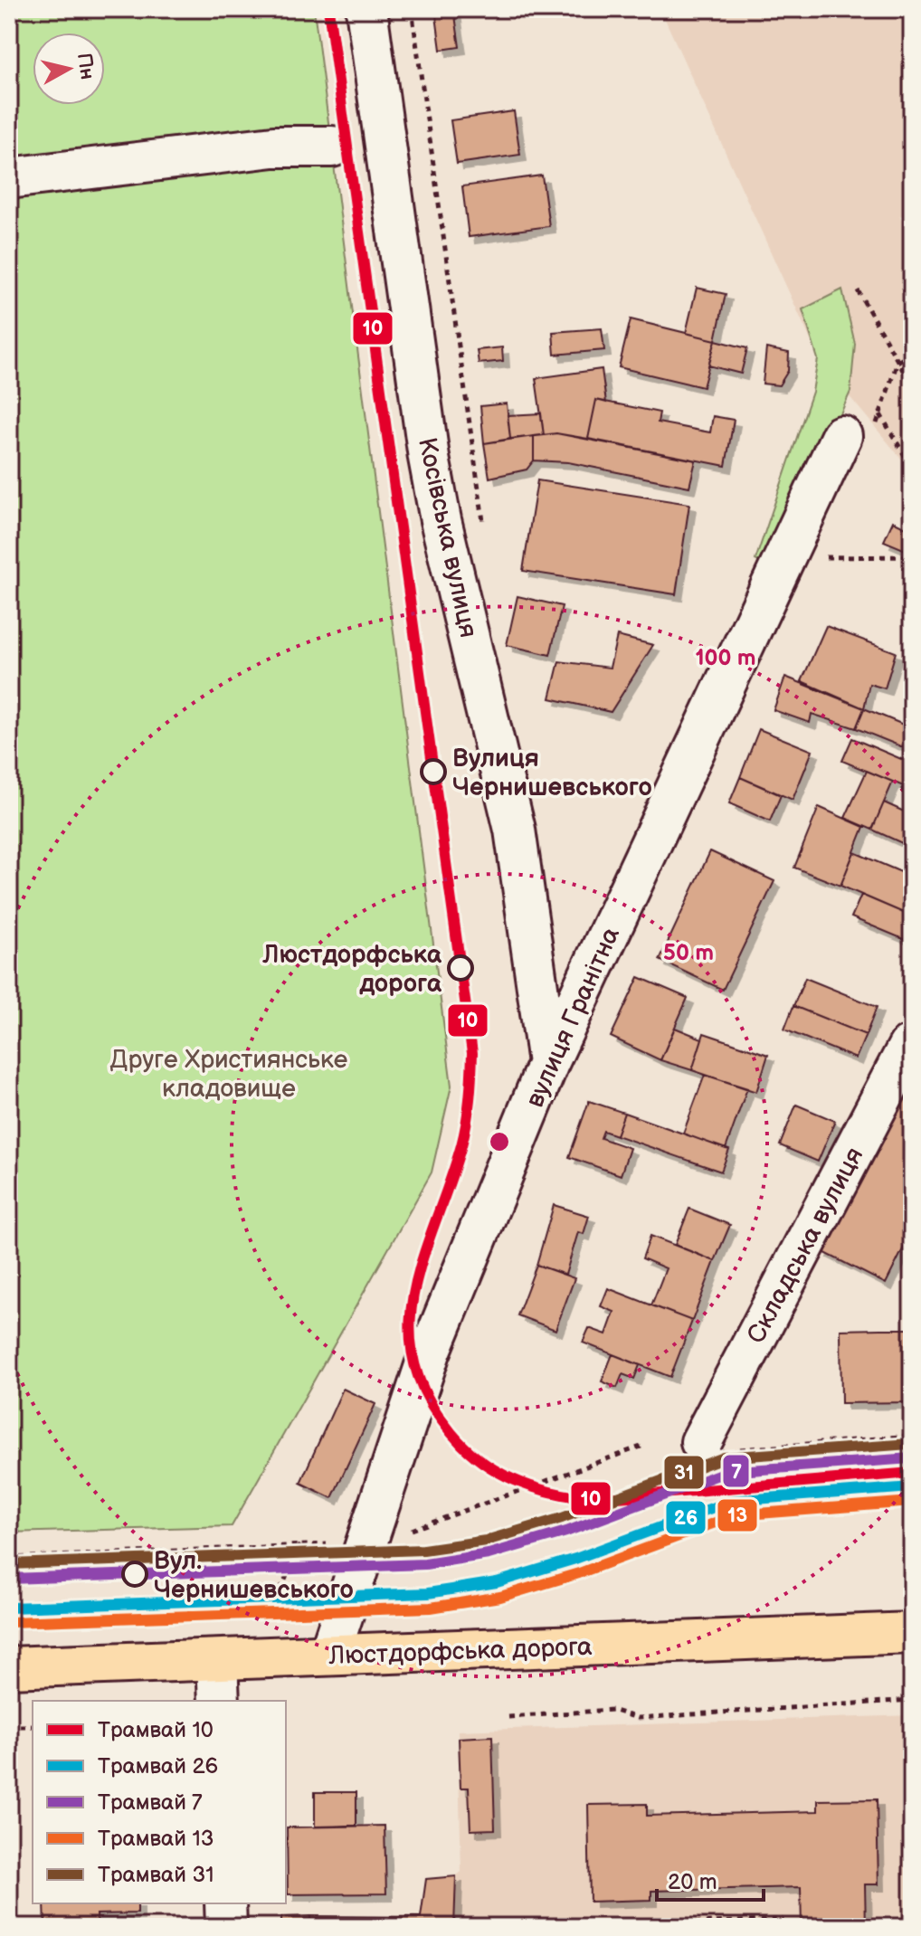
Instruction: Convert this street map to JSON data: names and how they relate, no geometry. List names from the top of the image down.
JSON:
{
  "streets": {
    "main road": ["Люстдорфська дорога"],
    "street": ["Косівська вулиця", "вулиця Гранітна", "Складська вулиця"]
  },
  "crossings": [
    ["Косівська вулиця", "вулиця Гранітна"],
    ["вулиця Гранітна", "Люстдорфська дорога"]
  ],
  "parks": ["Друге Християнське кладовище"],
  "places": ["Вулиця Чернишевського", "Люстдорфська дорога", "Вул. Чернишевського"],
  "lines": [
    "tram line 10",
    "tram line 31",
    "tram line 7",
    "tram line 26",
    "tram line 13"
  ],
  "legend": [
    "Трамвай 10",
    "Трамвай 26",
    "Трамвай 7",
    "Трамвай 13",
    "Трамвай 31"
  ],
  "scale_bar": "20 m",
  "north": "right",
  "rings": ["100 m", "50 m"]
}
